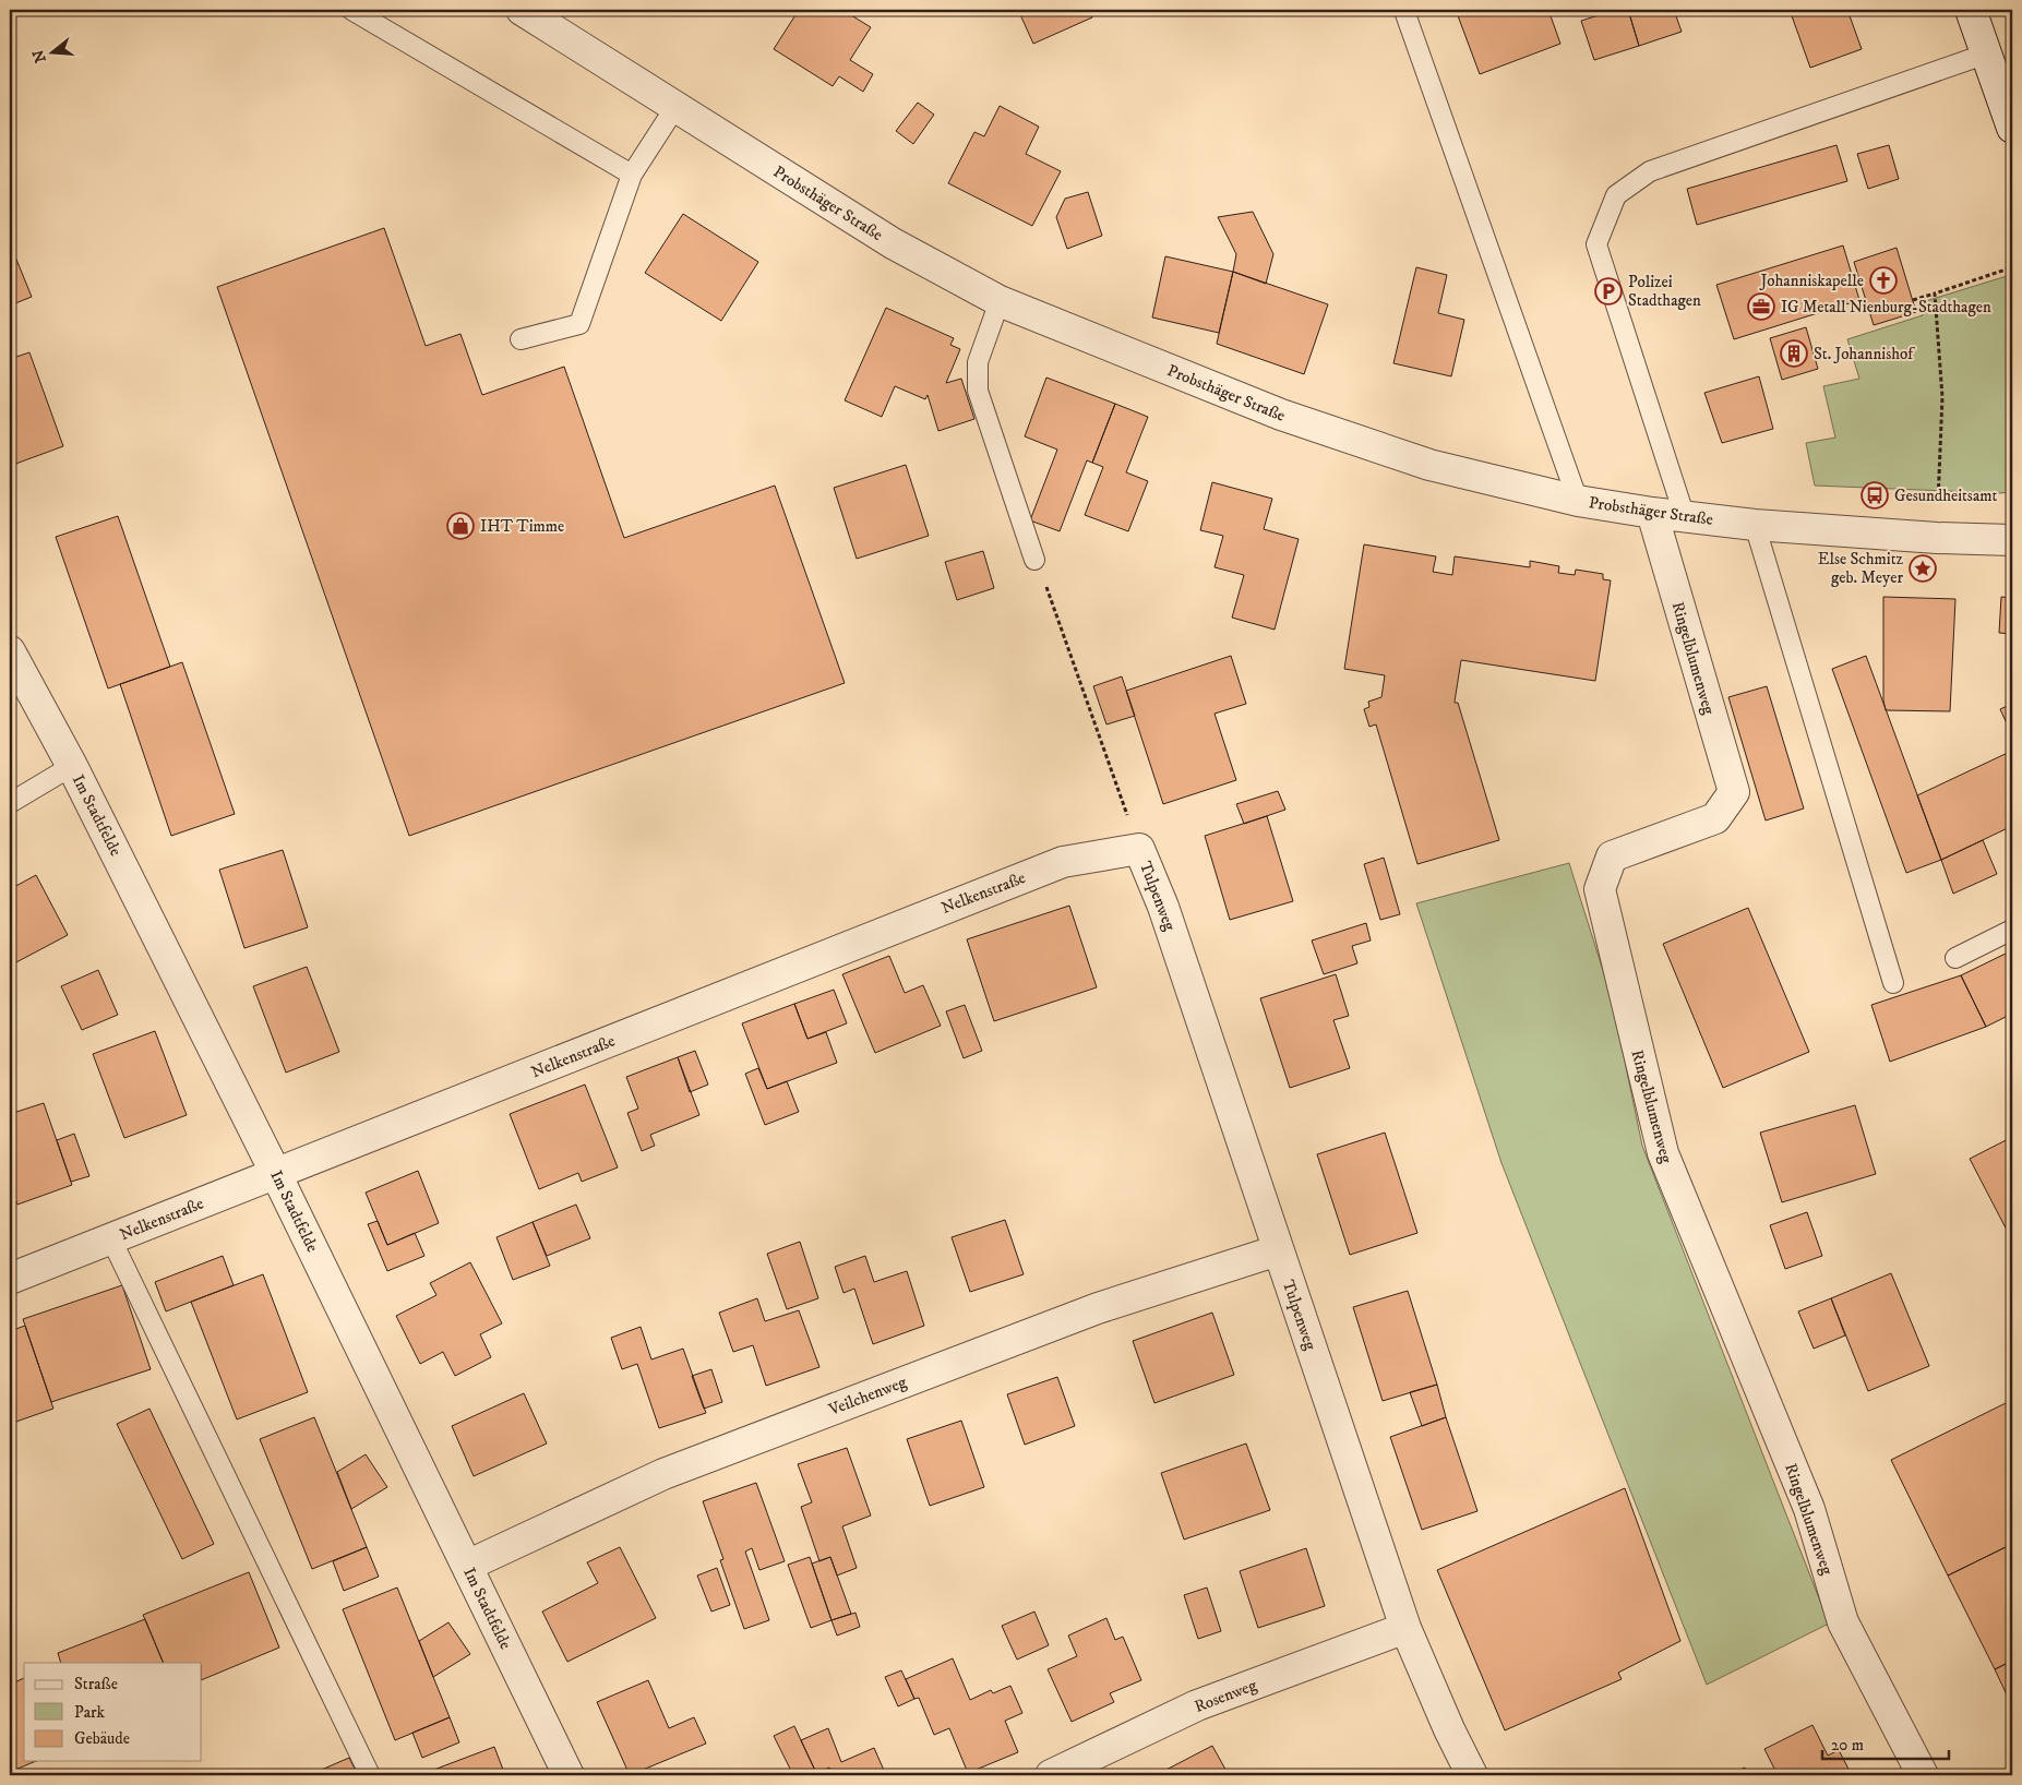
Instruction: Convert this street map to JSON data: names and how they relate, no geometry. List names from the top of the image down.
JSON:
{
  "streets": {
    "street": [
      "Probsthäger Straße",
      "Ringelblumenweg",
      "Im Stadtfelde",
      "Nelkenstraße",
      "Tulpenweg",
      "Veilchenweg",
      "Rosenweg"
    ]
  },
  "crossings": [
    ["Probsthäger Straße", "Ringelblumenweg"],
    ["Im Stadtfelde", "Nelkenstraße"],
    ["Im Stadtfelde", "Veilchenweg"],
    ["Nelkenstraße", "Tulpenweg"],
    ["Tulpenweg", "Veilchenweg"],
    ["Tulpenweg", "Rosenweg"]
  ],
  "places": {
    "church": ["Johanniskapelle"],
    "parking": ["Polizei Stadthagen"],
    "office": ["IG Metall Nienburg-Stadthagen"],
    "building": ["St. Johannishof"],
    "bus stop": ["Gesundheitsamt"],
    "shop": ["IHT Timme"],
    "place": ["Else Schmitz geb. Meyer"]
  },
  "legend": ["Straße", "Park", "Gebäude"],
  "scale_bar": "20 m",
  "north": "left"
}
